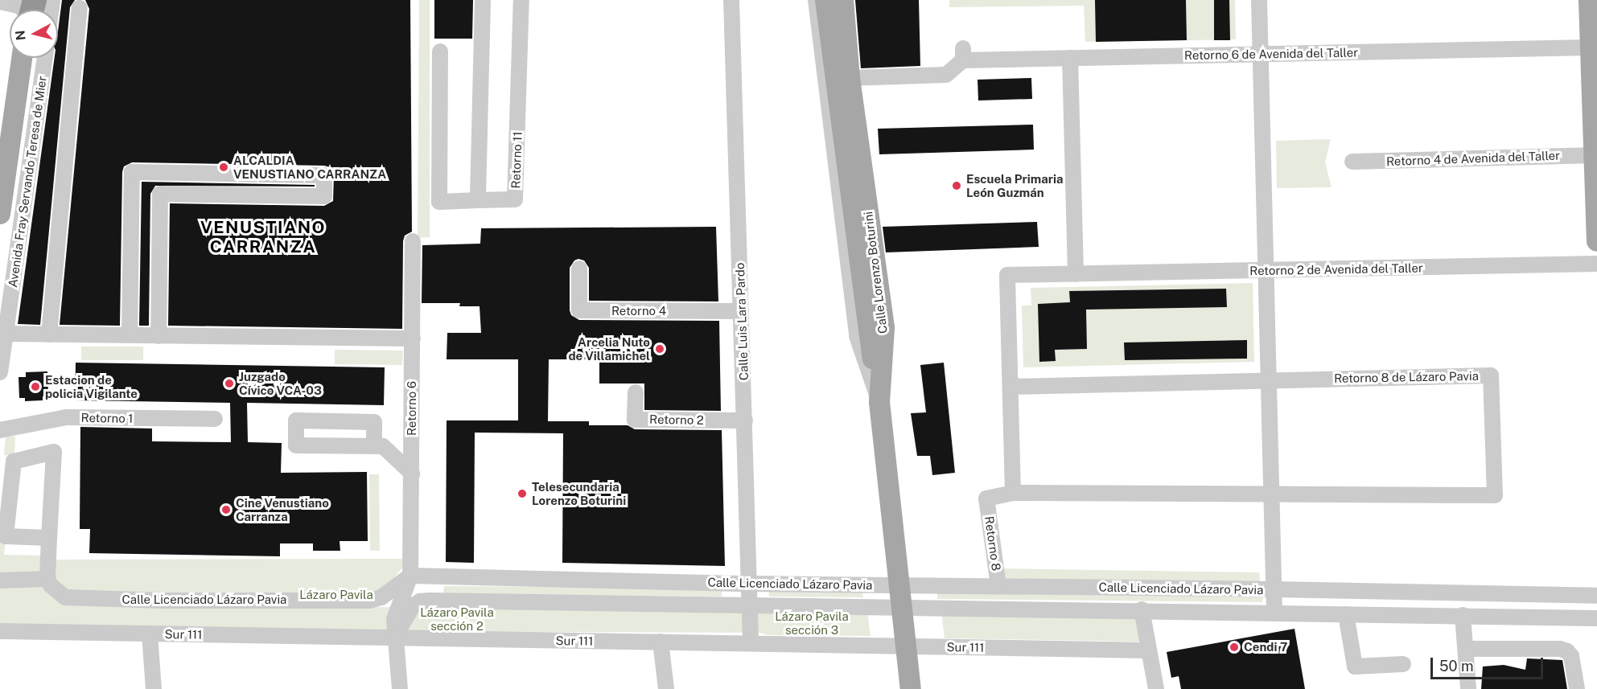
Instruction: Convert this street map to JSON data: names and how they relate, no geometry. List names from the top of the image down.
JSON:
{
  "streets": {
    "main road": ["Avenida Fray Servando Teresa de Mier", "Calle Lorenzo Boturini"],
    "street": [
      "Retorno 6 de Avenida del Taller",
      "Retorno 4 de Avenida del Taller",
      "Retorno 11",
      "Retorno 2 de Avenida del Taller",
      "Retorno 4",
      "Calle Luis Lara Pardo",
      "Retorno 8 de Lázaro Pavia",
      "Retorno 6",
      "Retorno 1",
      "Retorno 2",
      "Retorno 8",
      "Calle Licenciado Lázaro Pavia",
      "Sur 111"
    ]
  },
  "crossings": [
    ["Retorno 6 de Avenida del Taller", "Calle Lorenzo Boturini"],
    ["Retorno 2 de Avenida del Taller", "Retorno 8 de Lázaro Pavia"],
    ["Calle Lorenzo Boturini", "Calle Licenciado Lázaro Pavia"],
    ["Calle Lorenzo Boturini", "Sur 111"],
    ["Retorno 4", "Calle Luis Lara Pardo"],
    ["Calle Luis Lara Pardo", "Retorno 2"],
    ["Calle Luis Lara Pardo", "Calle Licenciado Lázaro Pavia"],
    ["Calle Luis Lara Pardo", "Sur 111"],
    ["Retorno 8 de Lázaro Pavia", "Retorno 8"],
    ["Retorno 6", "Calle Licenciado Lázaro Pavia"],
    ["Retorno 6", "Sur 111"],
    ["Retorno 8", "Calle Licenciado Lázaro Pavia"],
    ["Calle Licenciado Lázaro Pavia", "Sur 111"]
  ],
  "districts": ["VENUSTIANO CARRANZA"],
  "parks": ["Lázaro Pavila", "Lázaro Pavila sección 2", "Lázaro Pavila sección 3"],
  "places": [
    "ALCALDIA VENUSTIANO CARRANZA",
    "Escuela Primaria León Guzmán",
    "Arcelia Nuto de Villamichel",
    "Juzgado Cívico VCA-03",
    "Estacion de policia Vigilante",
    "Telesecundaria Lorenzo Boturini",
    "Cine Venustiano Carranza",
    "Cendi 7"
  ],
  "scale_bar": "50 m",
  "north": "left"
}
